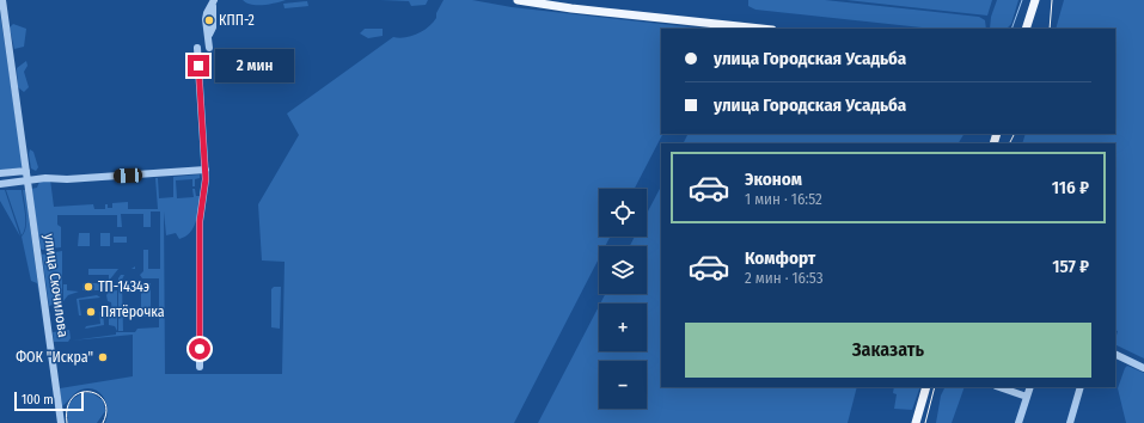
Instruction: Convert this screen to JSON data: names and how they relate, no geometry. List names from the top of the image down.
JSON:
{
  "streets": {
    "street": ["улица Скочилова"]
  },
  "places": [
    "КПП-2",
    "ТП-1434э",
    "Пятёрочка",
    "ФОК \"Искра\""
  ],
  "scale_bar": "100 m",
  "page": {
    "banner": ["улица Городская Усадьба", "улица Городская Усадьба"],
    "bubble": "2 мин",
    "list": [
      {
        "name": "Эконом",
        "note": "1 мин · 16:52",
        "value": "116 ₽"
      },
      {
        "name": "Комфорт",
        "note": "2 мин · 16:53",
        "value": "157 ₽"
      }
    ],
    "map_buttons": ["+", "−"],
    "buttons": "Заказать",
    "scale": "100 m"
  }
}
